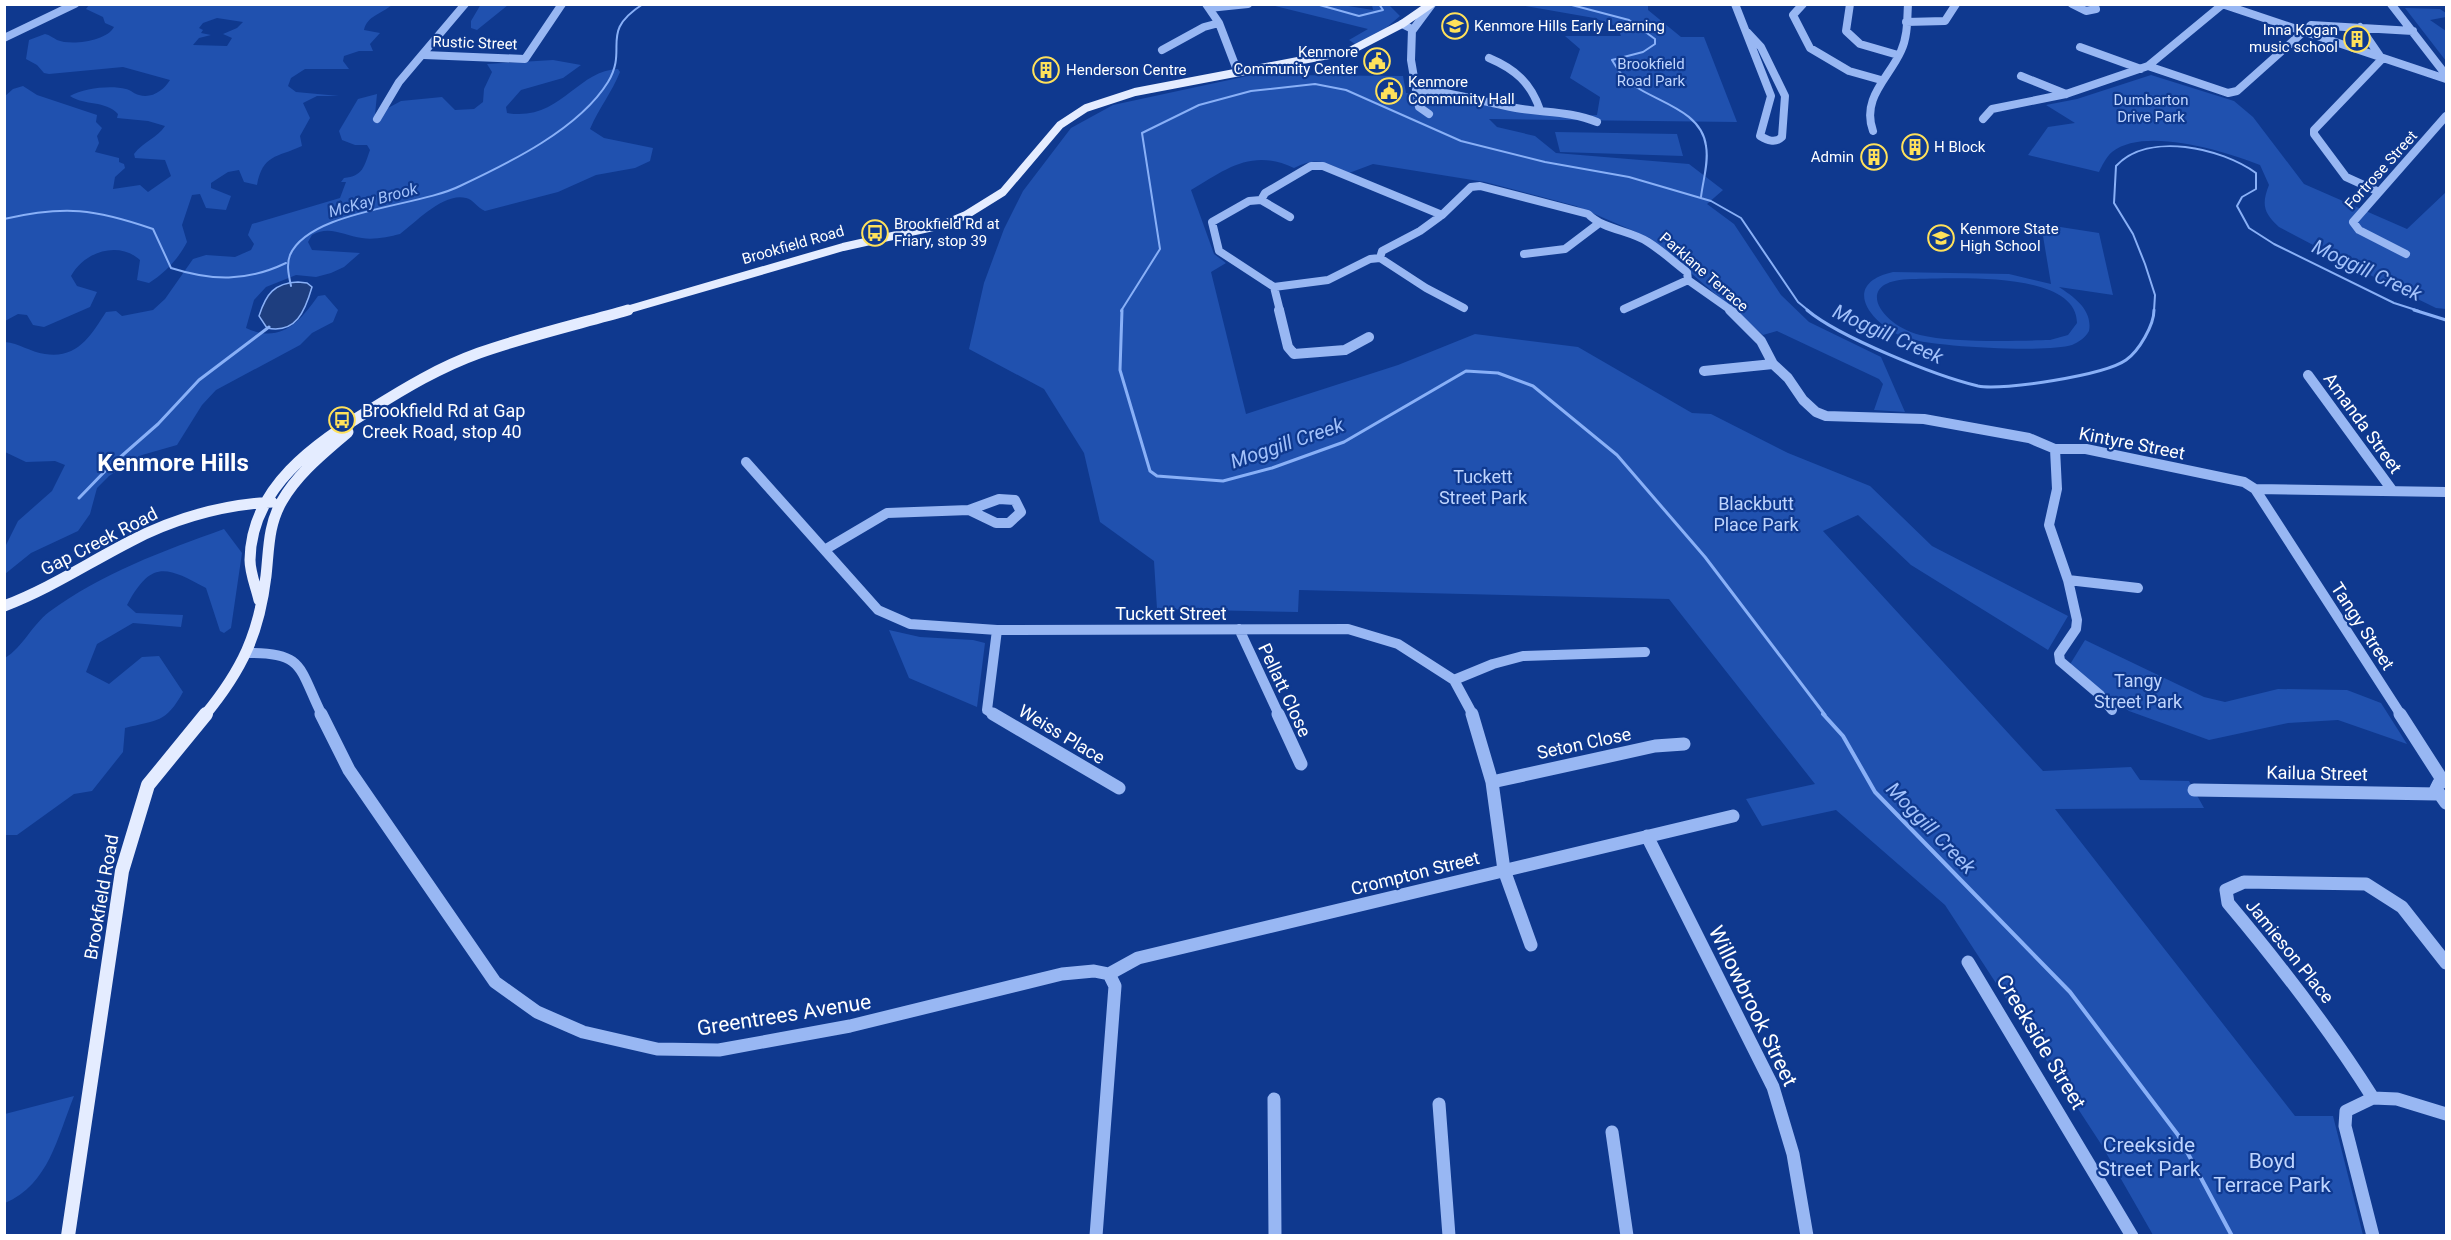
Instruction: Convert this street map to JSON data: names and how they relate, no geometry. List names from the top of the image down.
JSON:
{
  "streets": {
    "main road": ["Brookfield Road", "Gap Creek Road"],
    "street": [
      "Rustic Street",
      "Fortrose Street",
      "Parklane Terrace",
      "Amanda Street",
      "Kintyre Street",
      "Tuckett Street",
      "Tangy Street",
      "Pellatt Close",
      "Weiss Place",
      "Seton Close",
      "Kailua Street",
      "Crompton Street",
      "Jamieson Place",
      "Willowbrook Street",
      "Greentrees Avenue",
      "Creekside Street"
    ]
  },
  "crossings": [
    ["Brookfield Road", "Gap Creek Road"],
    ["Brookfield Road", "Greentrees Avenue"],
    ["Parklane Terrace", "Kintyre Street"],
    ["Amanda Street", "Kintyre Street"],
    ["Kintyre Street", "Tangy Street"],
    ["Tuckett Street", "Pellatt Close"],
    ["Tuckett Street", "Weiss Place"],
    ["Tangy Street", "Kailua Street"],
    ["Crompton Street", "Willowbrook Street"],
    ["Crompton Street", "Greentrees Avenue"]
  ],
  "districts": ["Kenmore Hills"],
  "water": ["McKay Brook", "Moggill Creek"],
  "parks": [
    "Brookfield Road Park",
    "Dumbarton Drive Park",
    "Tuckett Street Park",
    "Blackbutt Place Park",
    "Tangy Street Park",
    "Creekside Street Park",
    "Boyd Terrace Park"
  ],
  "places": {
    "school or university": ["Kenmore Hills Early Learning", "Kenmore State High School"],
    "building": [
      "Inna Kogan music school",
      "Henderson Centre",
      "H Block",
      "Admin"
    ],
    "public building": ["Kenmore Community Center", "Kenmore Community Hall"],
    "bus stop": ["Brookfield Rd at Friary, stop 39", "Brookfield Rd at Gap Creek Road, stop 40"]
  }
}
